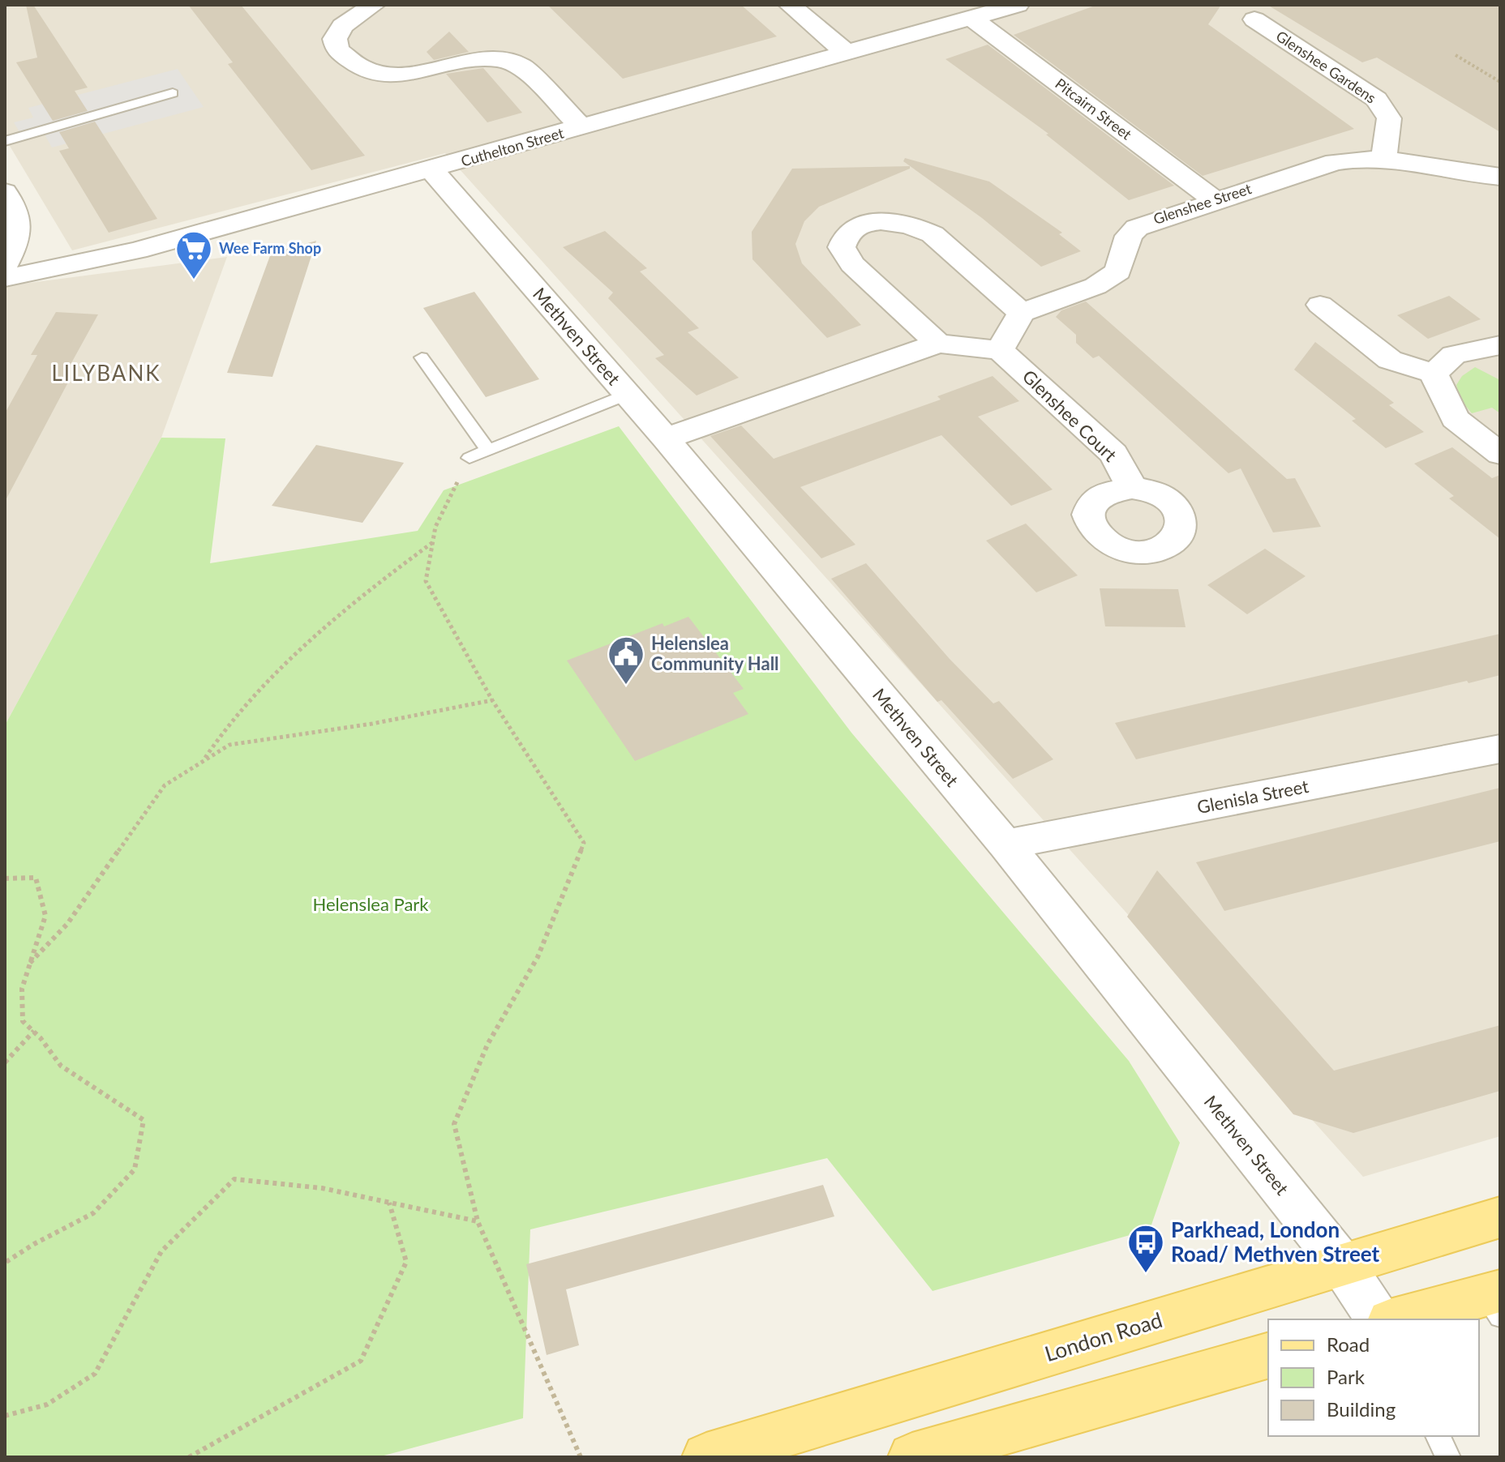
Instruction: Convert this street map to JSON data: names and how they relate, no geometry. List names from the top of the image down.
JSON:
{
  "streets": {
    "main road": ["London Road"],
    "street": [
      "Glenshee Gardens",
      "Pitcairn Street",
      "Cuthelton Street",
      "Glenshee Street",
      "Methven Street",
      "Glenshee Court",
      "Glenisla Street"
    ]
  },
  "crossings": [
    ["Glenshee Gardens", "Glenshee Street"],
    ["Pitcairn Street", "Cuthelton Street"],
    ["Pitcairn Street", "Glenshee Street"],
    ["Cuthelton Street", "Methven Street"],
    ["Methven Street", "Glenisla Street"],
    ["Methven Street", "London Road"]
  ],
  "districts": ["LILYBANK"],
  "parks": ["Helenslea Park"],
  "places": {
    "supermarket": ["Wee Farm Shop"],
    "public building": ["Helenslea Community Hall"],
    "bus stop": ["Parkhead, London Road/ Methven Street"]
  },
  "legend": ["Road", "Park", "Building"]
}
